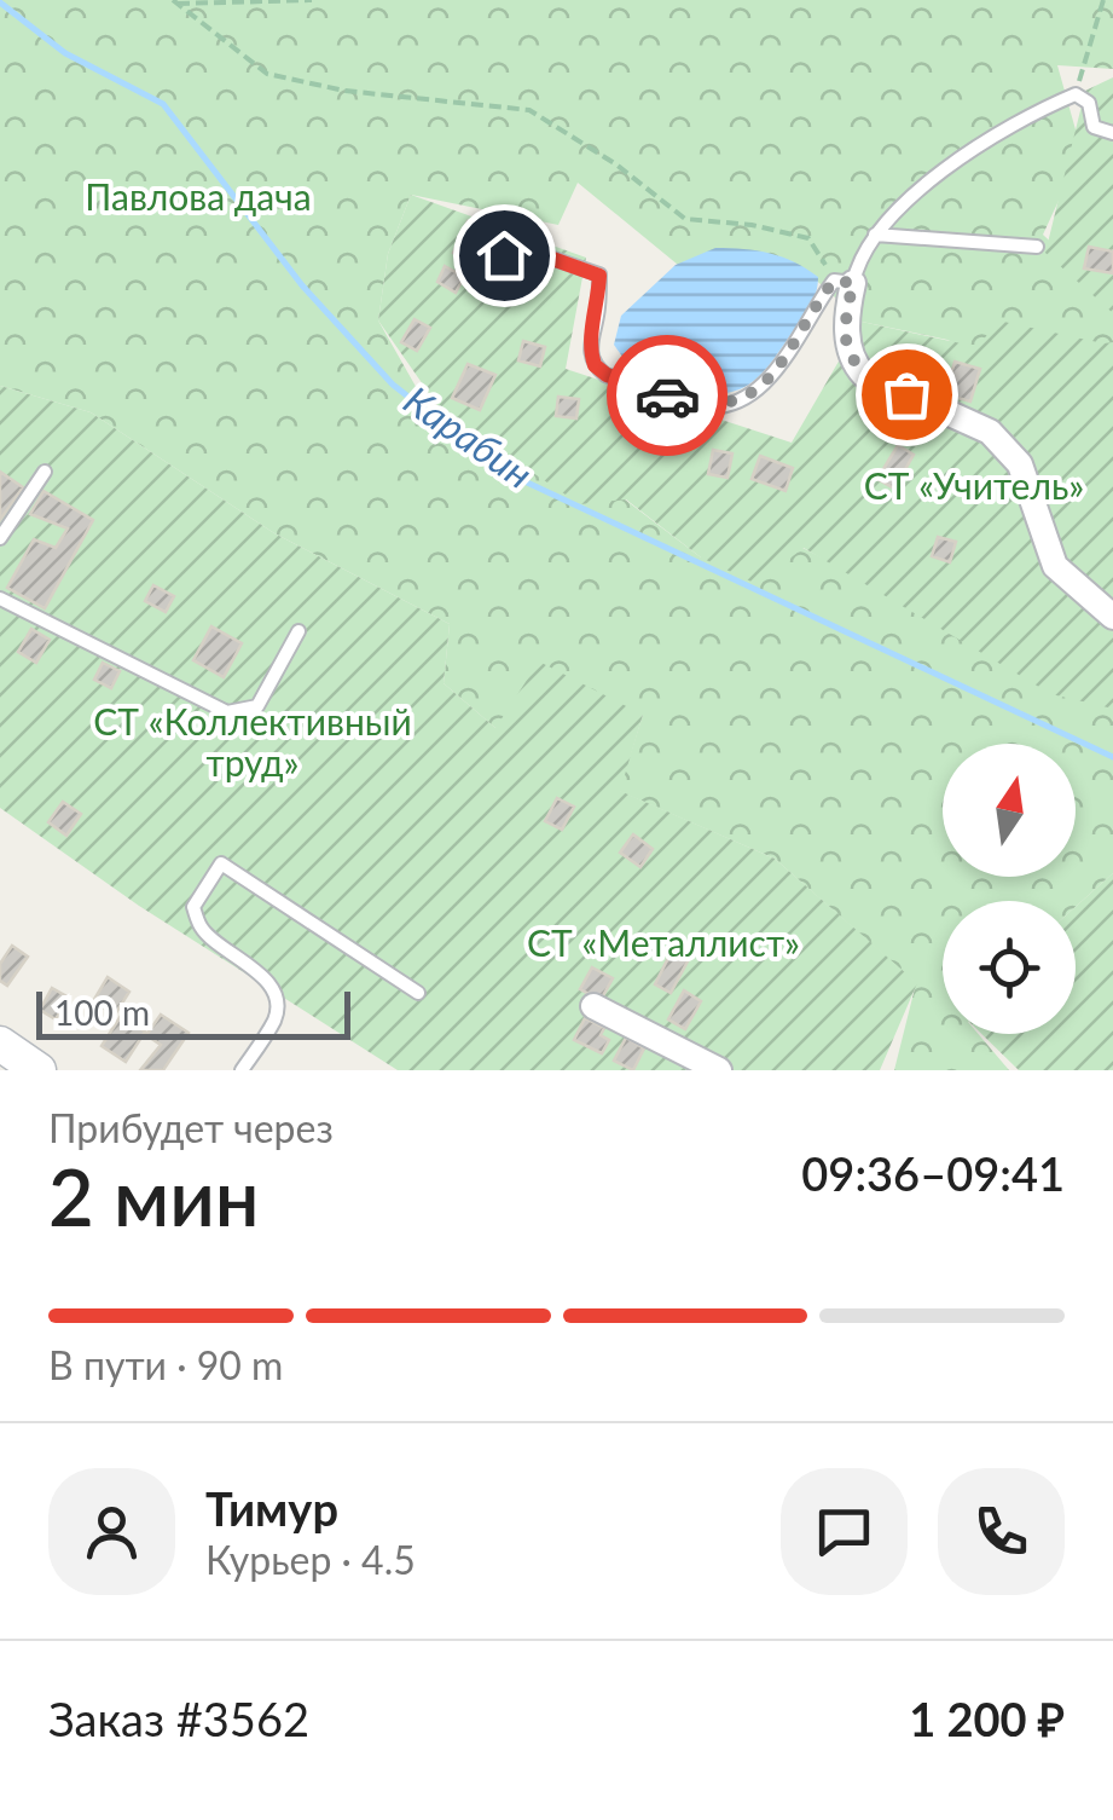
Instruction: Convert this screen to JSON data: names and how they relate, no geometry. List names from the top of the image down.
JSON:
{
  "water": ["Карабин"],
  "parks": [
    "Павлова дача",
    "СТ «Учитель»",
    "СТ «Коллективный труд»",
    "СТ «Металлист»"
  ],
  "scale_bar": "100 m",
  "north": "top",
  "page": {
    "scale": "100 m",
    "heading": ["2 мин", "Прибудет через", "09:36–09:41"],
    "panel": [
      "Тимур",
      "Курьер · 4.5",
      "Заказ #3562",
      "1 200 ₽"
    ],
    "bar": "В пути · 90 m"
  }
}
